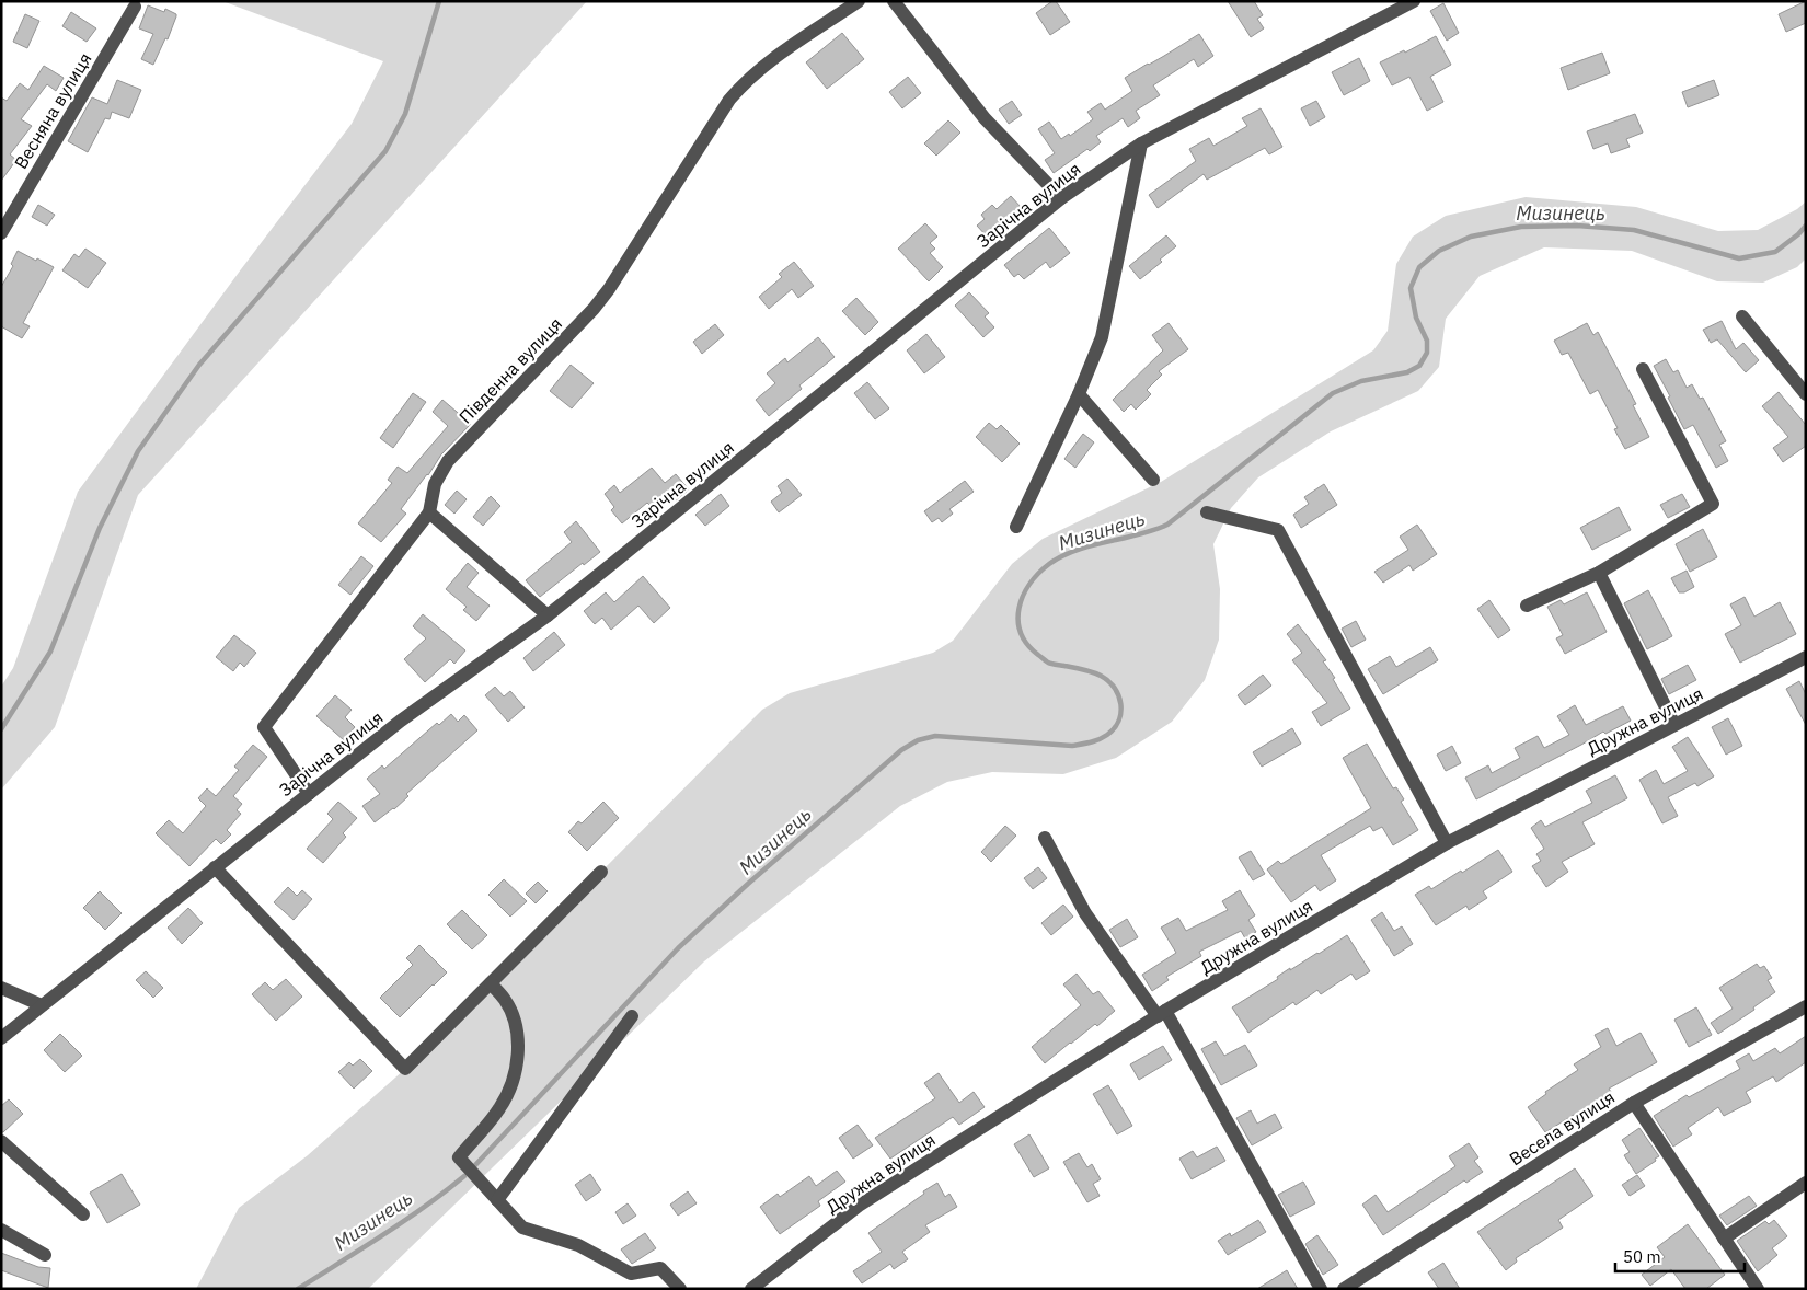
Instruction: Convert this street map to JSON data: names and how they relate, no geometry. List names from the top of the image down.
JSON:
{
  "streets": {
    "street": [
      "Весняна вулиця",
      "Зарічна вулиця",
      "Південна вулиця",
      "Дружна вулиця",
      "Весела вулиця"
    ]
  },
  "crossings": [
    ["Зарічна вулиця", "Південна вулиця"]
  ],
  "water": ["Мизинець"],
  "scale_bar": "50 m"
}
